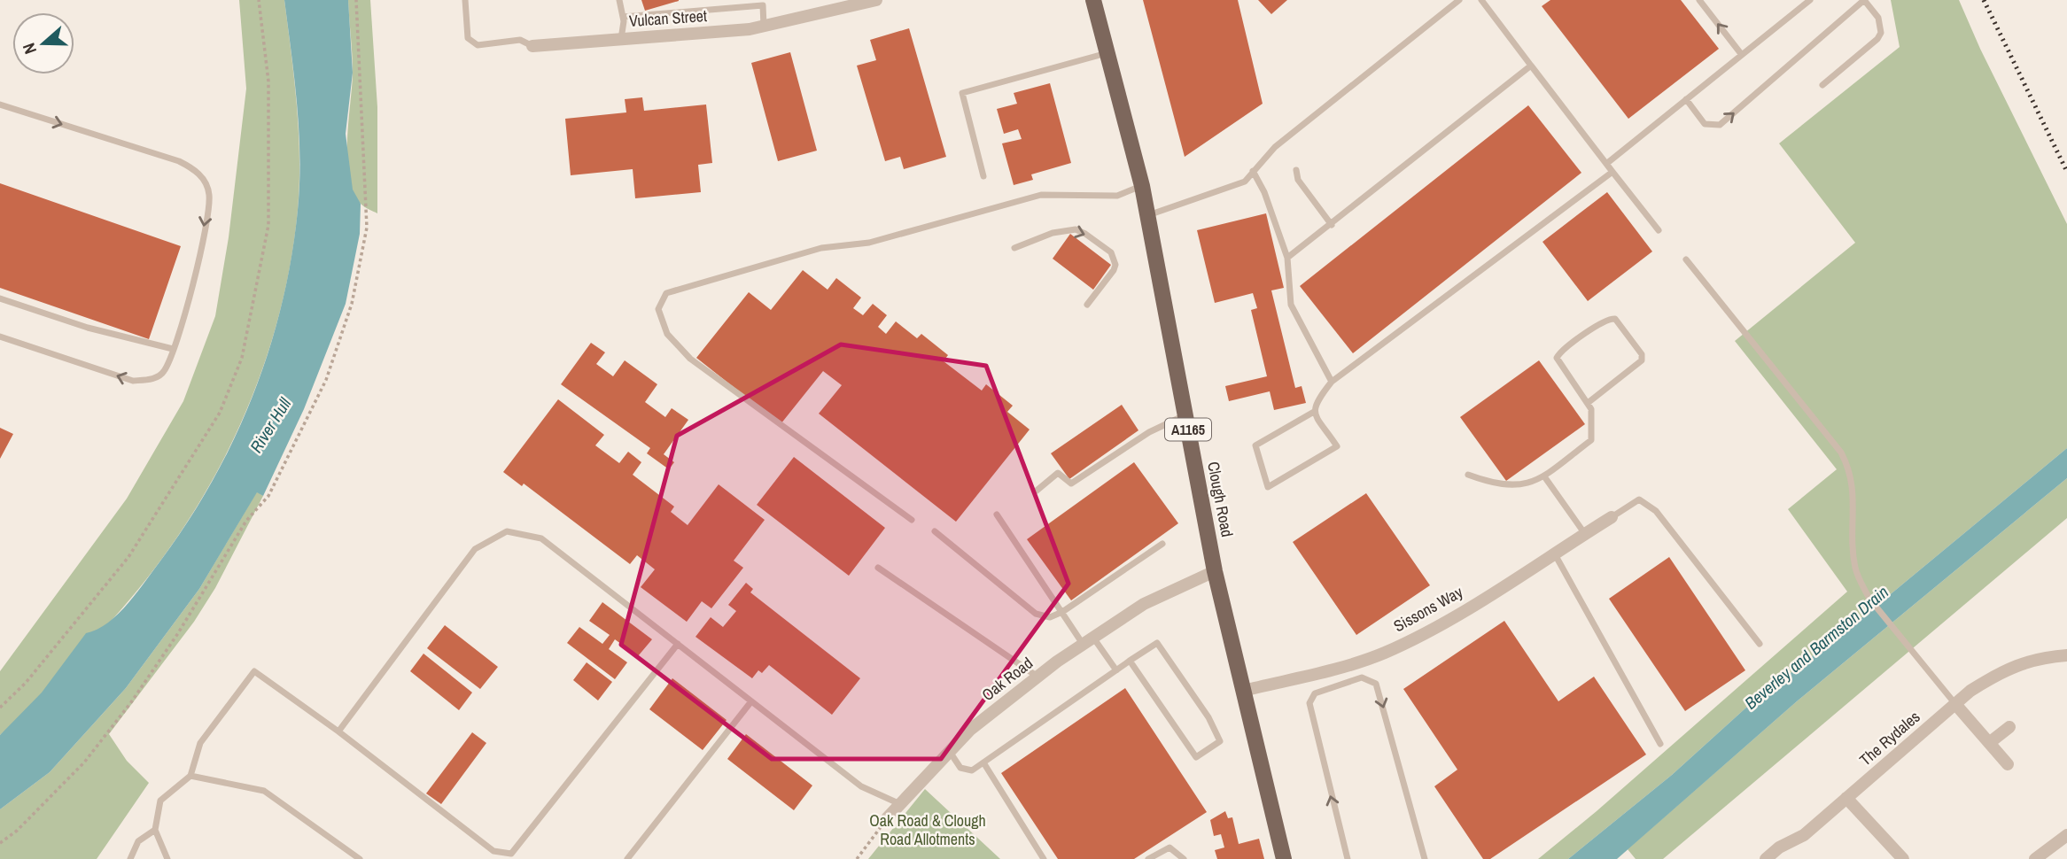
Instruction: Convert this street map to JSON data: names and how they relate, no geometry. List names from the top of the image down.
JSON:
{
  "streets": {
    "main road": ["A1165", "Clough Road"],
    "street": [
      "Vulcan Street",
      "Sissons Way",
      "Oak Road",
      "The Rydales"
    ]
  },
  "crossings": [
    ["Clough Road", "Sissons Way"],
    ["Clough Road", "Oak Road"]
  ],
  "water": ["River Hull", "Beverley and Barmston Drain"],
  "parks": ["Oak Road & Clough Road Allotments"],
  "north": "left"
}
